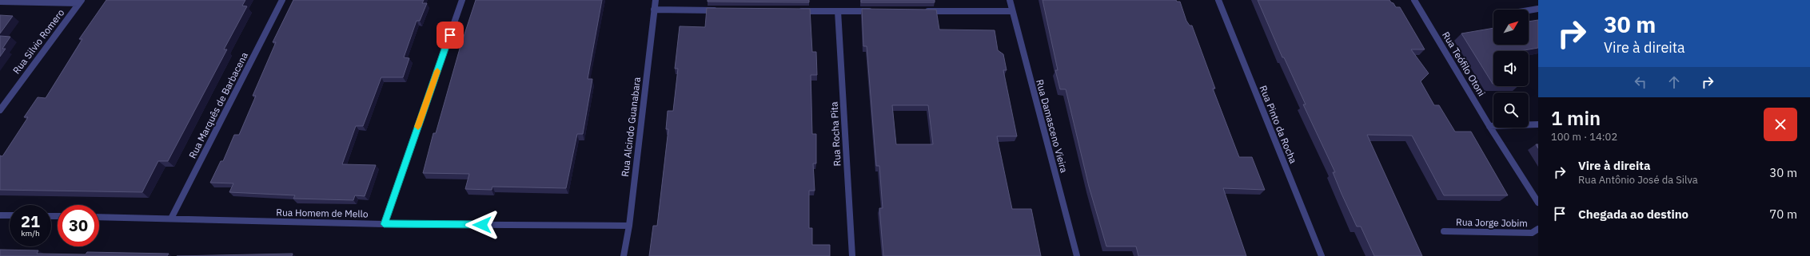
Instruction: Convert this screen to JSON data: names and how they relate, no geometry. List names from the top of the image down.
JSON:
{
  "streets": {
    "street": [
      "Rua Silvio Romero",
      "Rua Teófilo Otoni",
      "Rua Marquês de Barbacena",
      "Rua Pinto da Rocha",
      "Rua Damasceno Vieira",
      "Rua Alcindo Guanabara",
      "Rua Rocha Pita",
      "Rua Homem de Mello",
      "Rua Jorge Jobim"
    ]
  },
  "crossings": [
    ["Rua Marquês de Barbacena", "Rua Homem de Mello"],
    ["Rua Alcindo Guanabara", "Rua Homem de Mello"]
  ],
  "north": "top right",
  "page": {
    "turn": ["30 m", "Vire à direita"],
    "heading": ["1 min", "100 m · 14:02"],
    "list": [
      {
        "name": "Vire à direita",
        "note": "Rua Antônio José da Silva",
        "value": "30 m"
      },
      {
        "name": "Chegada ao destino",
        "value": "70 m"
      }
    ],
    "speed": "21 km/h",
    "limit": "30"
  }
}
